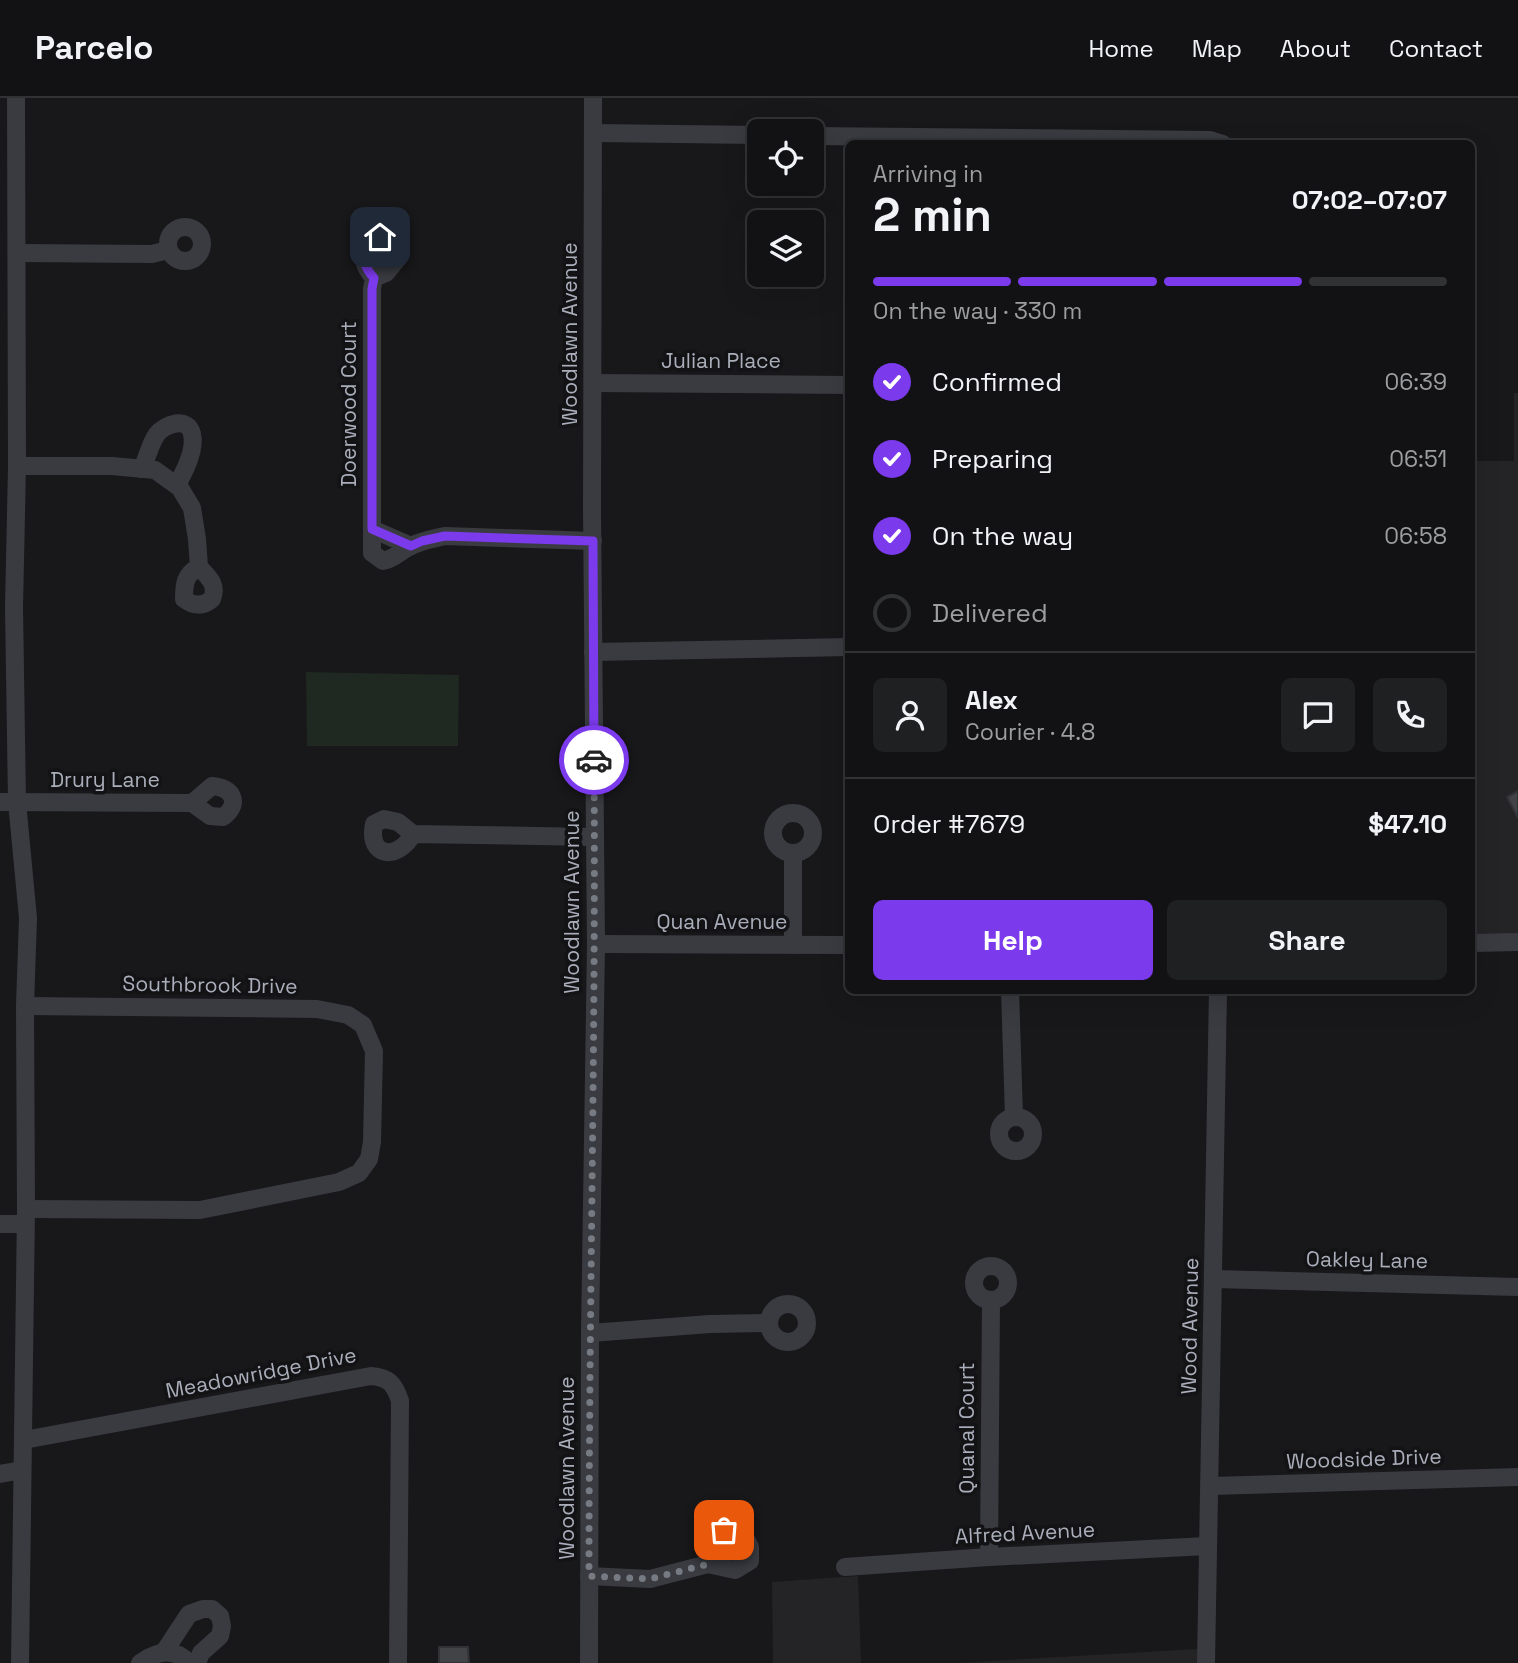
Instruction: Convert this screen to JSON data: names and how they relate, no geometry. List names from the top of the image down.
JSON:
{
  "streets": {
    "street": [
      "Woodlawn Avenue",
      "Julian Place",
      "Doerwood Court",
      "Drury Lane",
      "Quan Avenue",
      "Southbrook Drive",
      "Oakley Lane",
      "Wood Avenue",
      "Meadowridge Drive",
      "Quanal Court",
      "Woodside Drive",
      "Alfred Avenue"
    ]
  },
  "crossings": [
    ["Woodlawn Avenue", "Julian Place"],
    ["Woodlawn Avenue", "Doerwood Court"],
    ["Woodlawn Avenue", "Quan Avenue"],
    ["Oakley Lane", "Wood Avenue"],
    ["Wood Avenue", "Woodside Drive"],
    ["Wood Avenue", "Alfred Avenue"],
    ["Quanal Court", "Alfred Avenue"]
  ],
  "page": {
    "header": "Parcelo",
    "nav": [
      "Home",
      "Map",
      "About",
      "Contact"
    ],
    "heading": ["2 min", "Arriving in", "07:02–07:07"],
    "panel": [
      "Alex",
      "Courier · 4.8",
      "Order #7679",
      "$47.10"
    ],
    "bar": "On the way · 330 m",
    "list": [
      ["Confirmed", "06:39"],
      ["Preparing", "06:51"],
      ["On the way", "06:58"],
      "Delivered"
    ],
    "buttons": ["Help", "Share"]
  }
}
